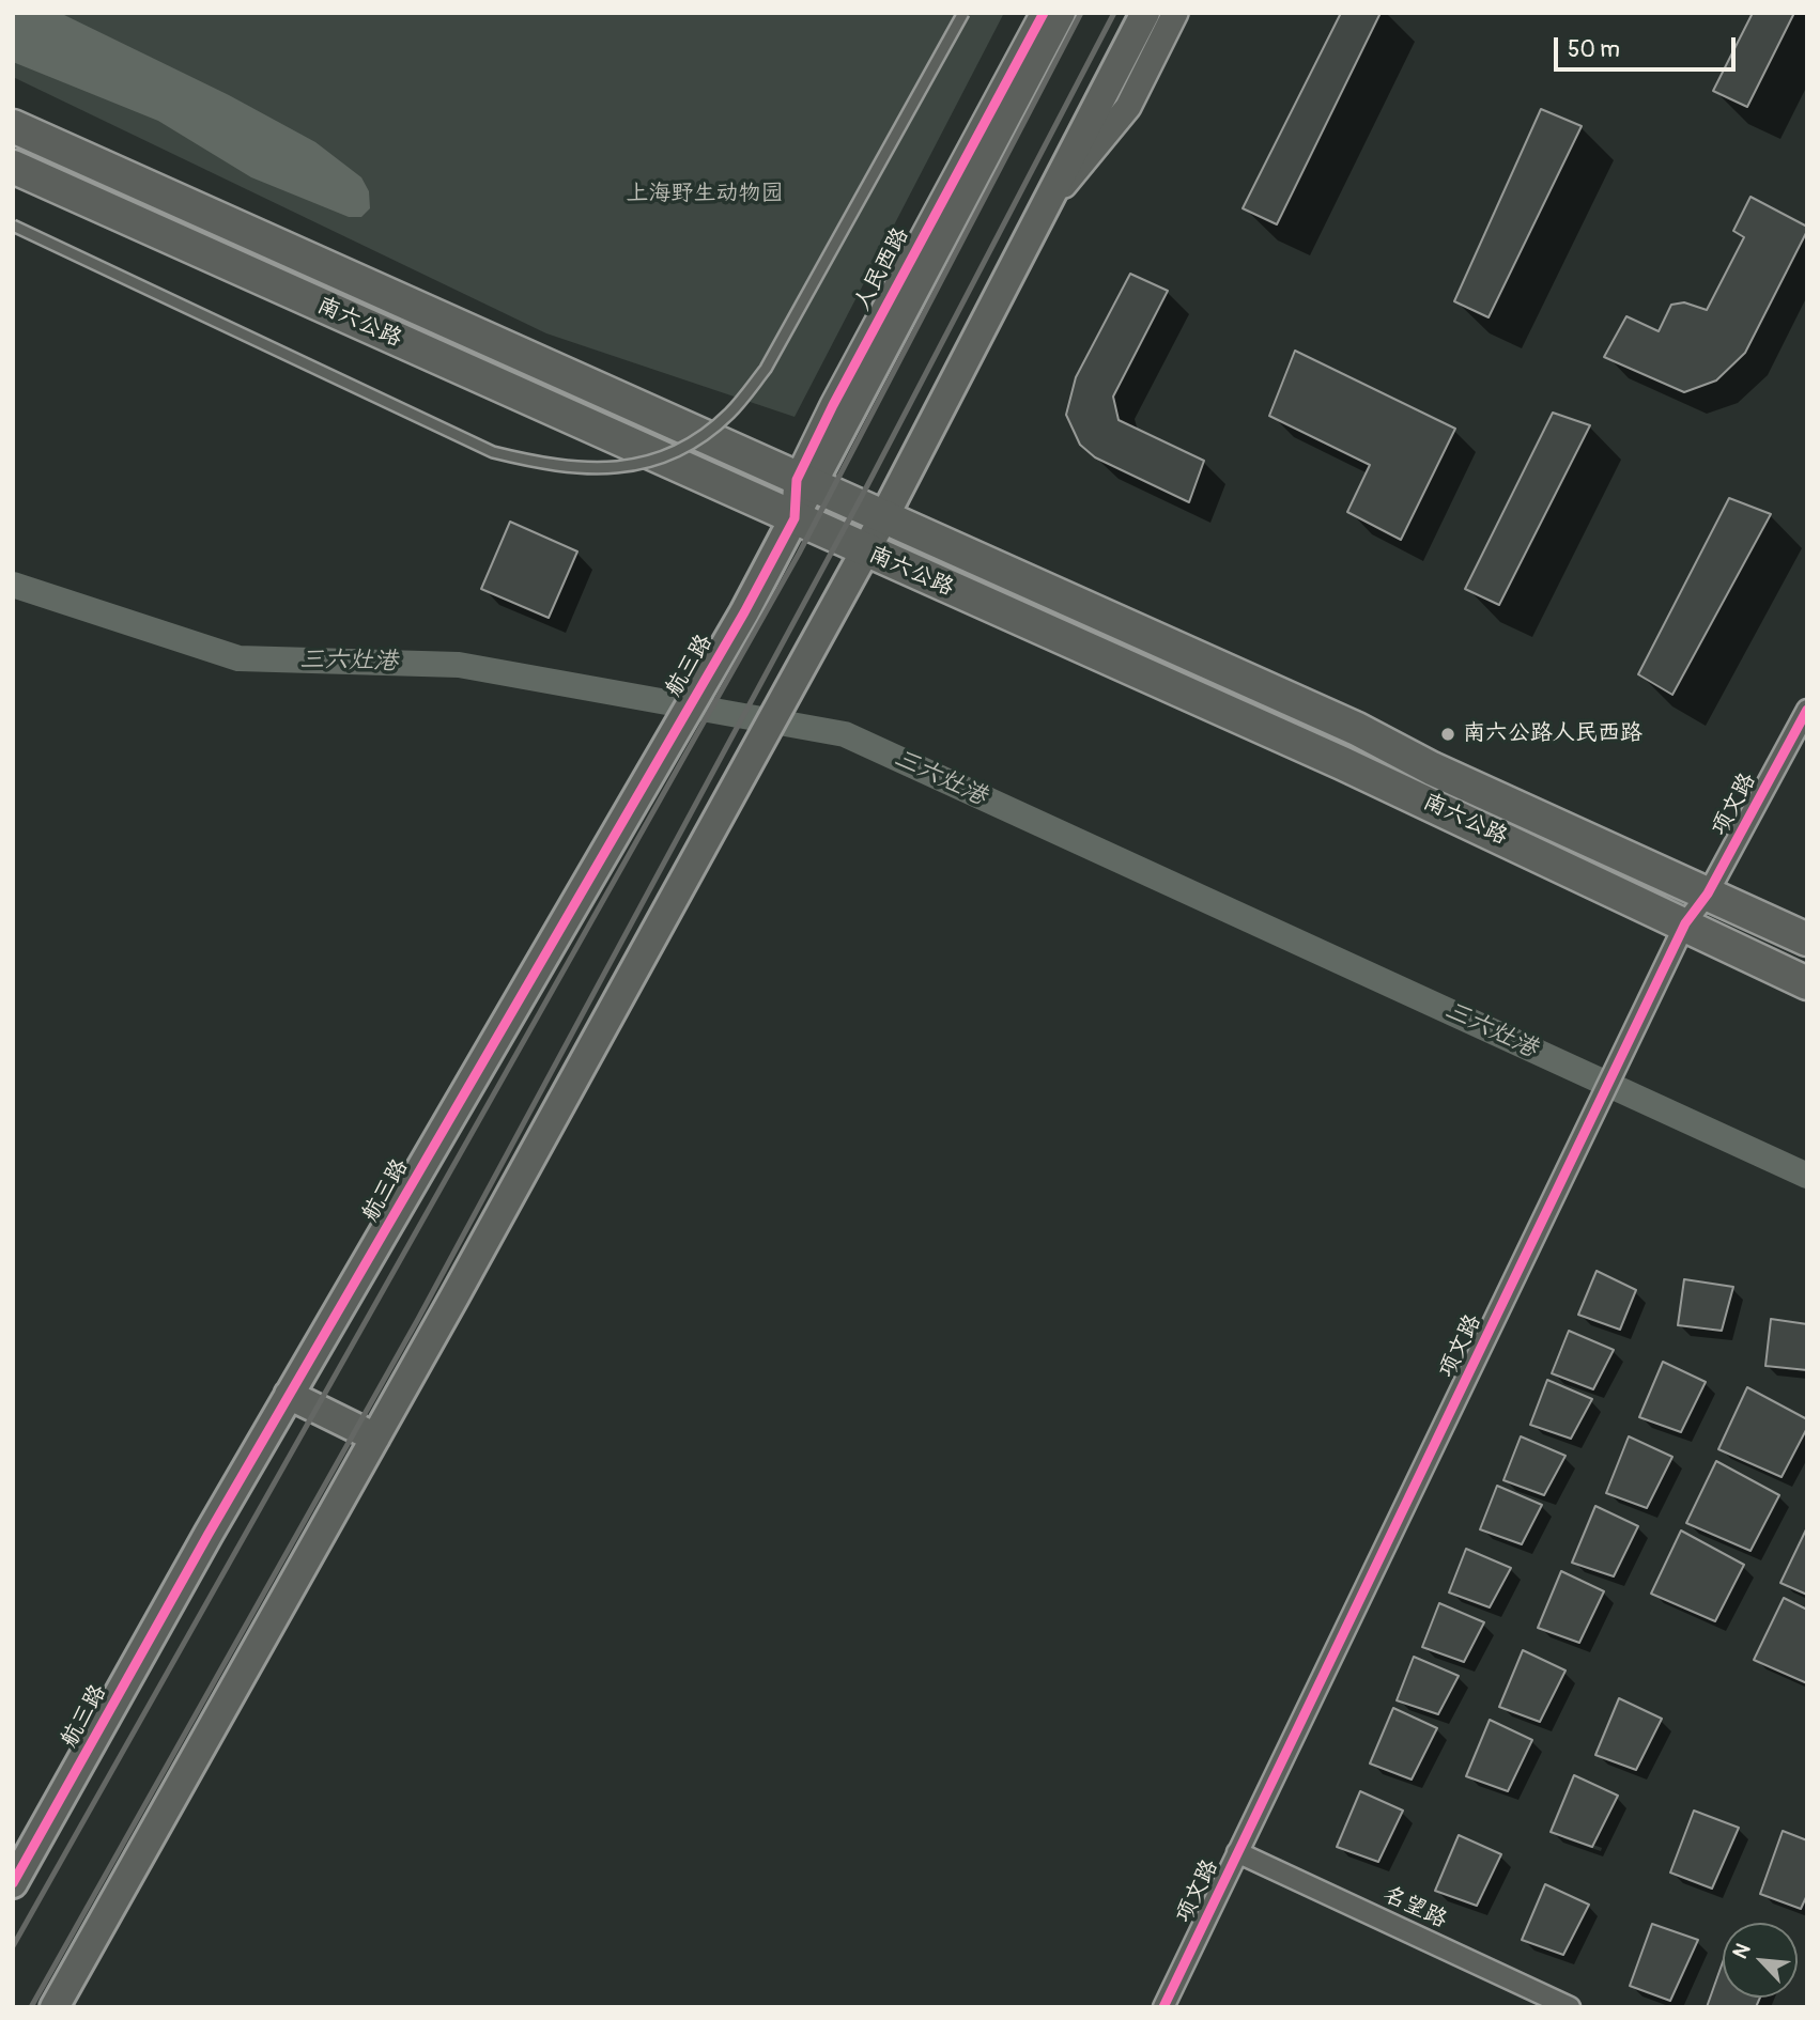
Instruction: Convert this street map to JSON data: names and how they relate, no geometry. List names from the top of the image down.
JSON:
{
  "streets": {
    "highway": ["南六公路"],
    "main road": ["人民西路", "航三路"],
    "street": ["项文路", "名望路"]
  },
  "crossings": [
    ["人民西路", "南六公路"],
    ["人民西路", "航三路"],
    ["南六公路", "航三路"],
    ["南六公路", "项文路"],
    ["项文路", "名望路"]
  ],
  "water": ["三六灶港"],
  "parks": ["上海野生动物园"],
  "places": ["南六公路人民西路"],
  "scale_bar": "50 m",
  "north": "top left"
}
